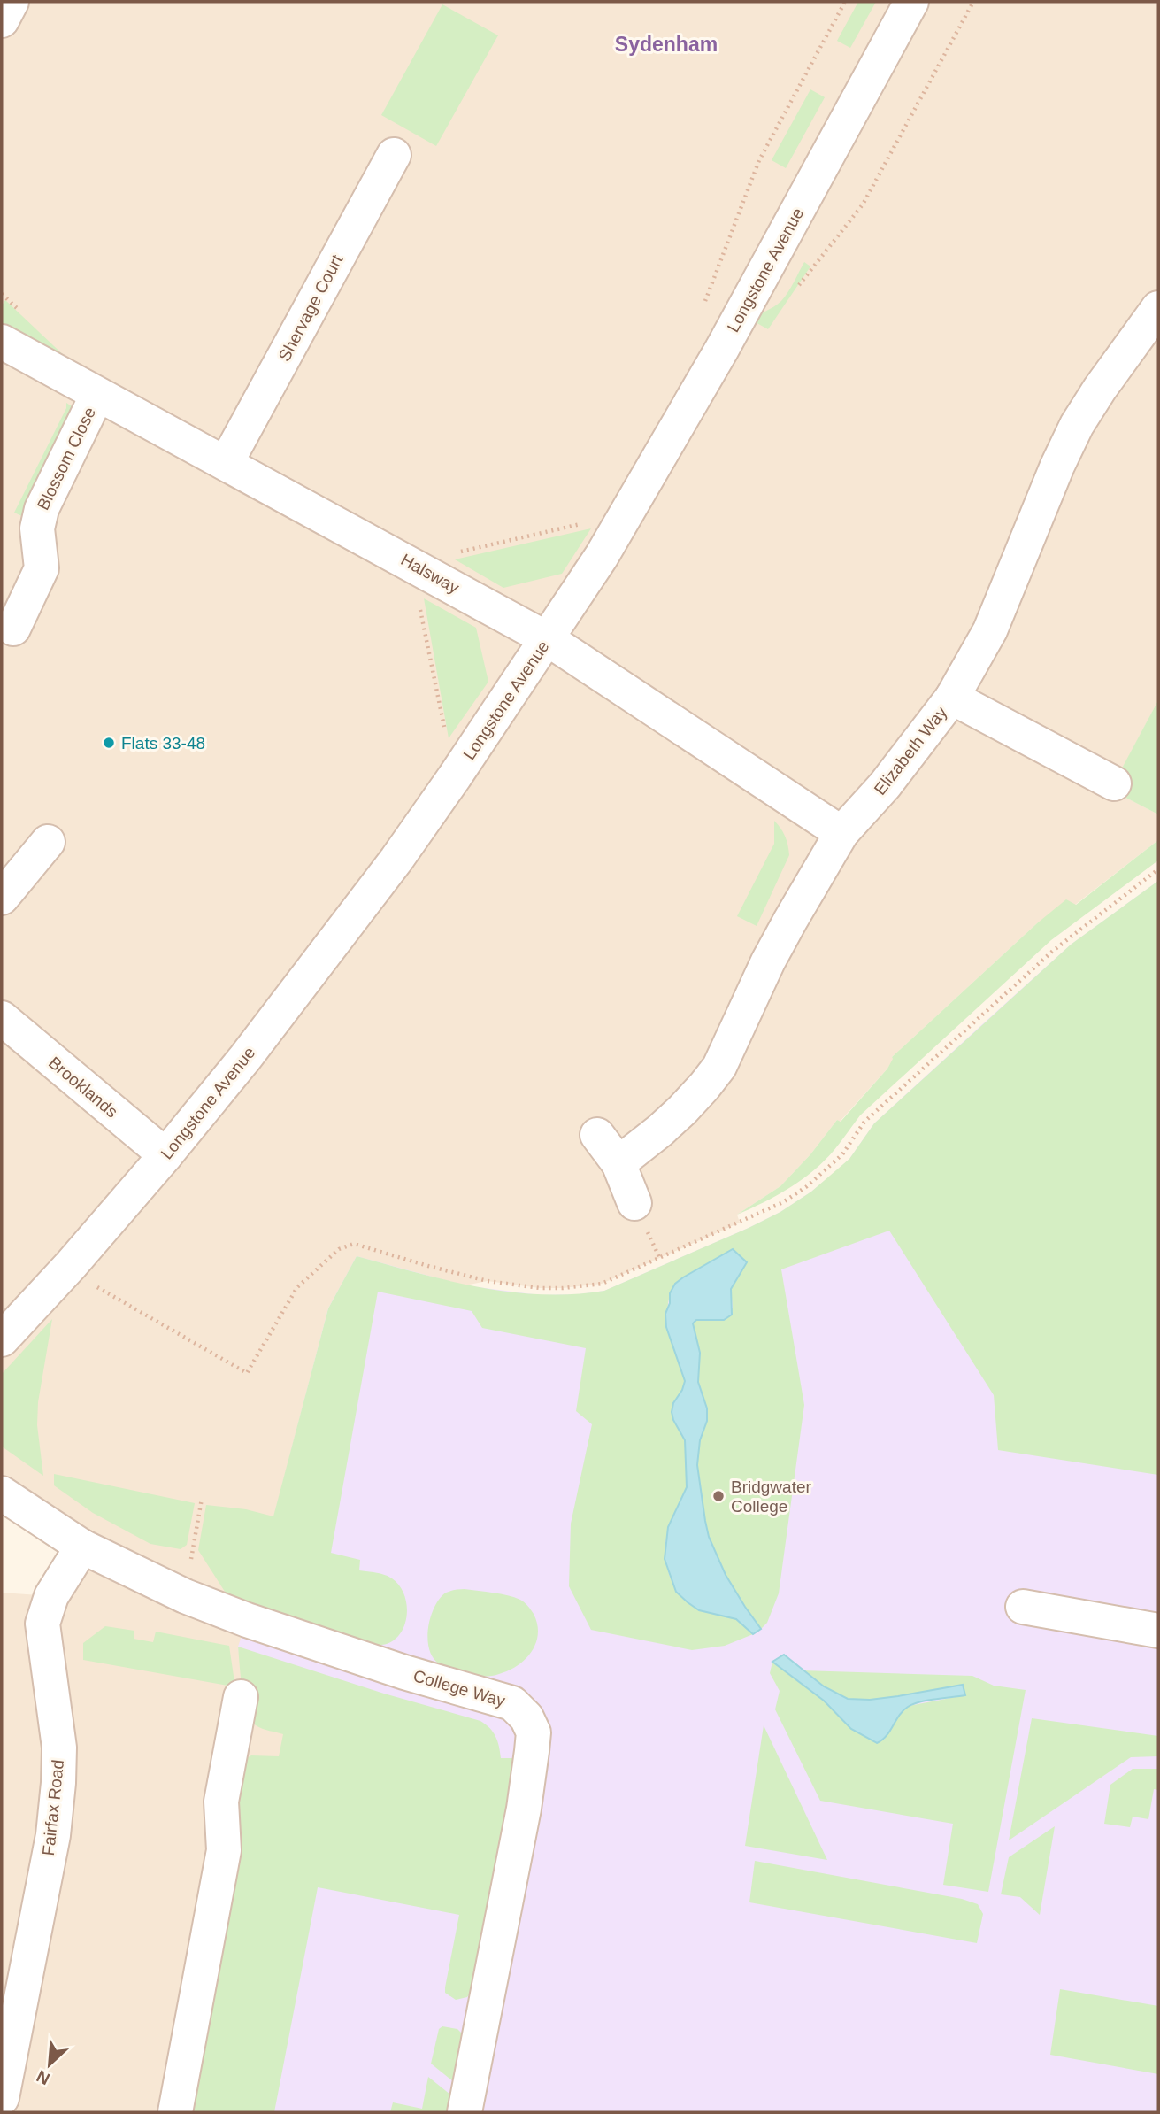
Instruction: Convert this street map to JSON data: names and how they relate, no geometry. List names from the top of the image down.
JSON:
{
  "streets": {
    "street": [
      "Longstone Avenue",
      "Shervage Court",
      "Blossom Close",
      "Halsway",
      "Elizabeth Way",
      "Brooklands",
      "College Way",
      "Fairfax Road"
    ]
  },
  "crossings": [
    ["Longstone Avenue", "Halsway"],
    ["Longstone Avenue", "Brooklands"],
    ["Shervage Court", "Halsway"],
    ["Blossom Close", "Halsway"],
    ["Halsway", "Elizabeth Way"],
    ["College Way", "Fairfax Road"]
  ],
  "districts": ["Sydenham"],
  "places": ["Flats 33-48", "Bridgwater College"],
  "north": "bottom left"
}
